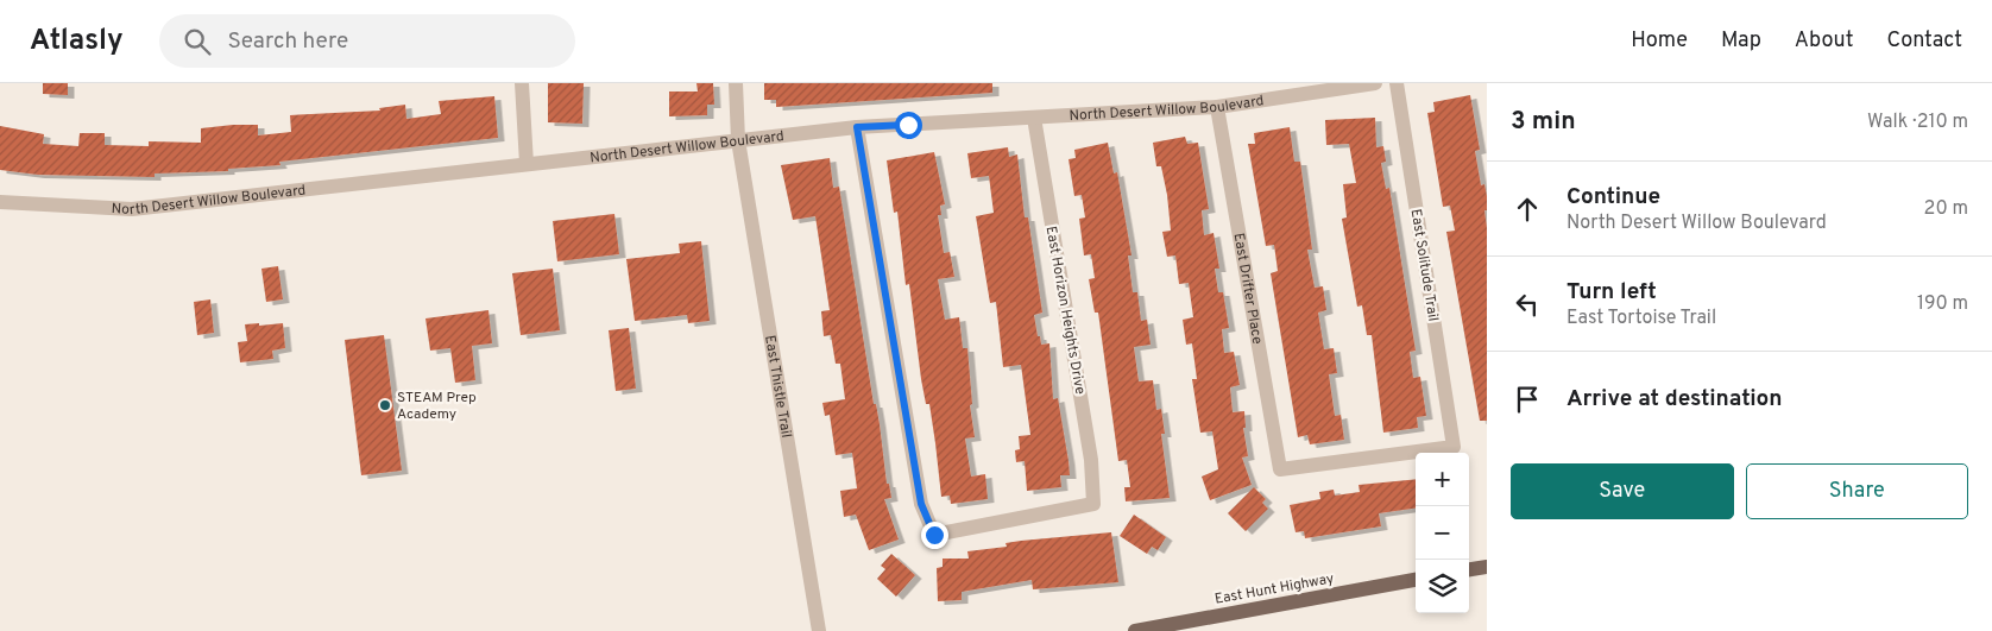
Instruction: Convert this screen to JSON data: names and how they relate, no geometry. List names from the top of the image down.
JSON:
{
  "streets": {
    "main road": ["East Hunt Highway"],
    "street": [
      "North Desert Willow Boulevard",
      "East Solitude Trail",
      "East Drifter Place",
      "East Horizon Heights Drive",
      "East Thistle Trail"
    ]
  },
  "crossings": [
    ["North Desert Willow Boulevard", "East Drifter Place"],
    ["North Desert Willow Boulevard", "East Horizon Heights Drive"],
    ["North Desert Willow Boulevard", "East Thistle Trail"],
    ["East Solitude Trail", "East Drifter Place"]
  ],
  "places": ["STEAM Prep Academy"],
  "page": {
    "header": "Atlasly",
    "search": "Search here",
    "nav": [
      "Home",
      "Map",
      "About",
      "Contact"
    ],
    "heading": ["3 min", "Walk · 210 m"],
    "list": [
      ["Continue", "North Desert Willow Boulevard", "20 m"],
      ["Turn left", "East Tortoise Trail", "190 m"],
      "Arrive at destination"
    ],
    "buttons": ["Save", "Share"],
    "map_buttons": ["+", "−"]
  }
}
